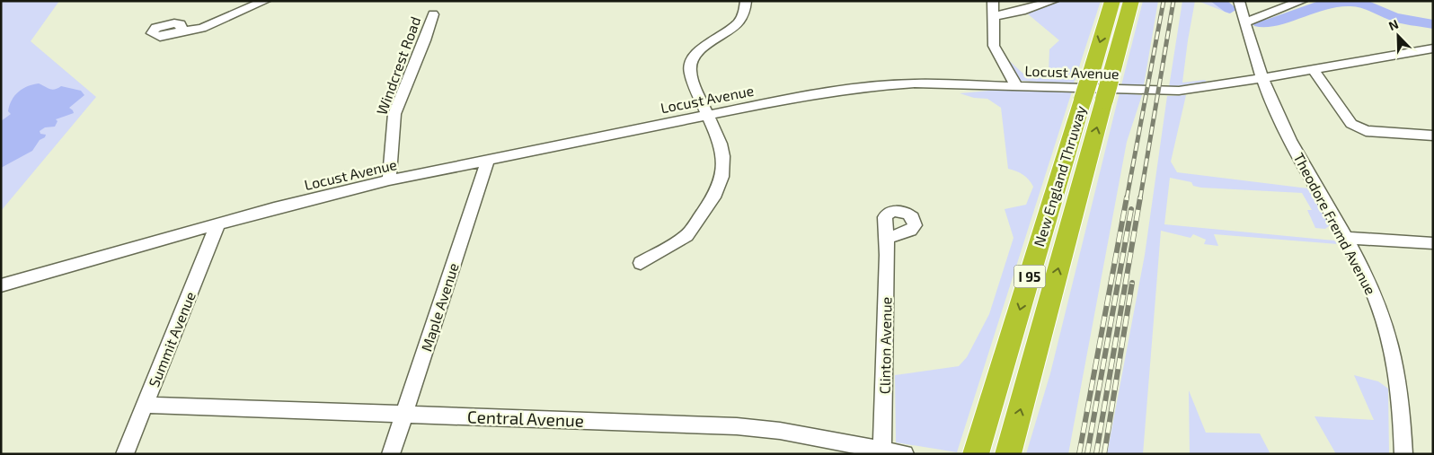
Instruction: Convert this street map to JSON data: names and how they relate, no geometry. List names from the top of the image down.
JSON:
{
  "streets": {
    "highway": ["New England Thruway", "I 95"],
    "street": [
      "Windcrest Road",
      "Locust Avenue",
      "Theodore Fremd Avenue",
      "Maple Avenue",
      "Summit Avenue",
      "Clinton Avenue",
      "Central Avenue"
    ]
  },
  "crossings": [
    ["Windcrest Road", "Locust Avenue"],
    ["Locust Avenue", "Theodore Fremd Avenue"],
    ["Locust Avenue", "Maple Avenue"],
    ["Locust Avenue", "Summit Avenue"],
    ["Maple Avenue", "Central Avenue"],
    ["Summit Avenue", "Central Avenue"],
    ["Clinton Avenue", "Central Avenue"]
  ],
  "north": "top left"
}
